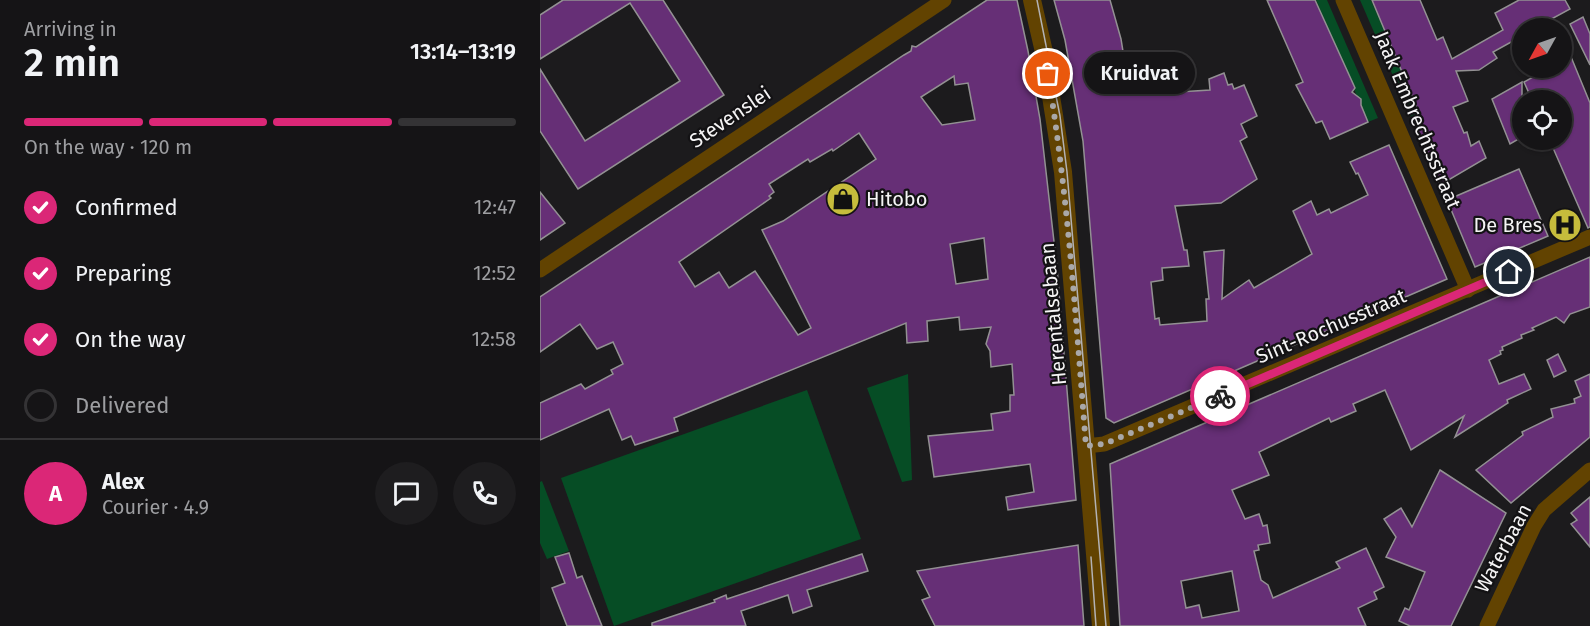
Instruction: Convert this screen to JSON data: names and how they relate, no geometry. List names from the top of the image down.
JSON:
{
  "streets": {
    "street": [
      "Stevenslei",
      "Jaak Embrechtsstraat",
      "Herentalsebaan",
      "Sint-Rochusstraat",
      "Waterbaan"
    ]
  },
  "crossings": [
    ["Jaak Embrechtsstraat", "Sint-Rochusstraat"],
    ["Herentalsebaan", "Sint-Rochusstraat"]
  ],
  "places": {
    "other": ["Kruidvat"],
    "shop": ["Hitobo"],
    "hospital": ["De Bres"]
  },
  "north": "bottom left",
  "page": {
    "heading": ["2 min", "Arriving in", "13:14–13:19"],
    "panel": ["Alex", "Courier · 4.9"],
    "bubble": "Kruidvat",
    "bar": "On the way · 120 m",
    "list": [
      ["Confirmed", "12:47"],
      ["Preparing", "12:52"],
      ["On the way", "12:58"],
      "Delivered"
    ],
    "round": "A"
  }
}
